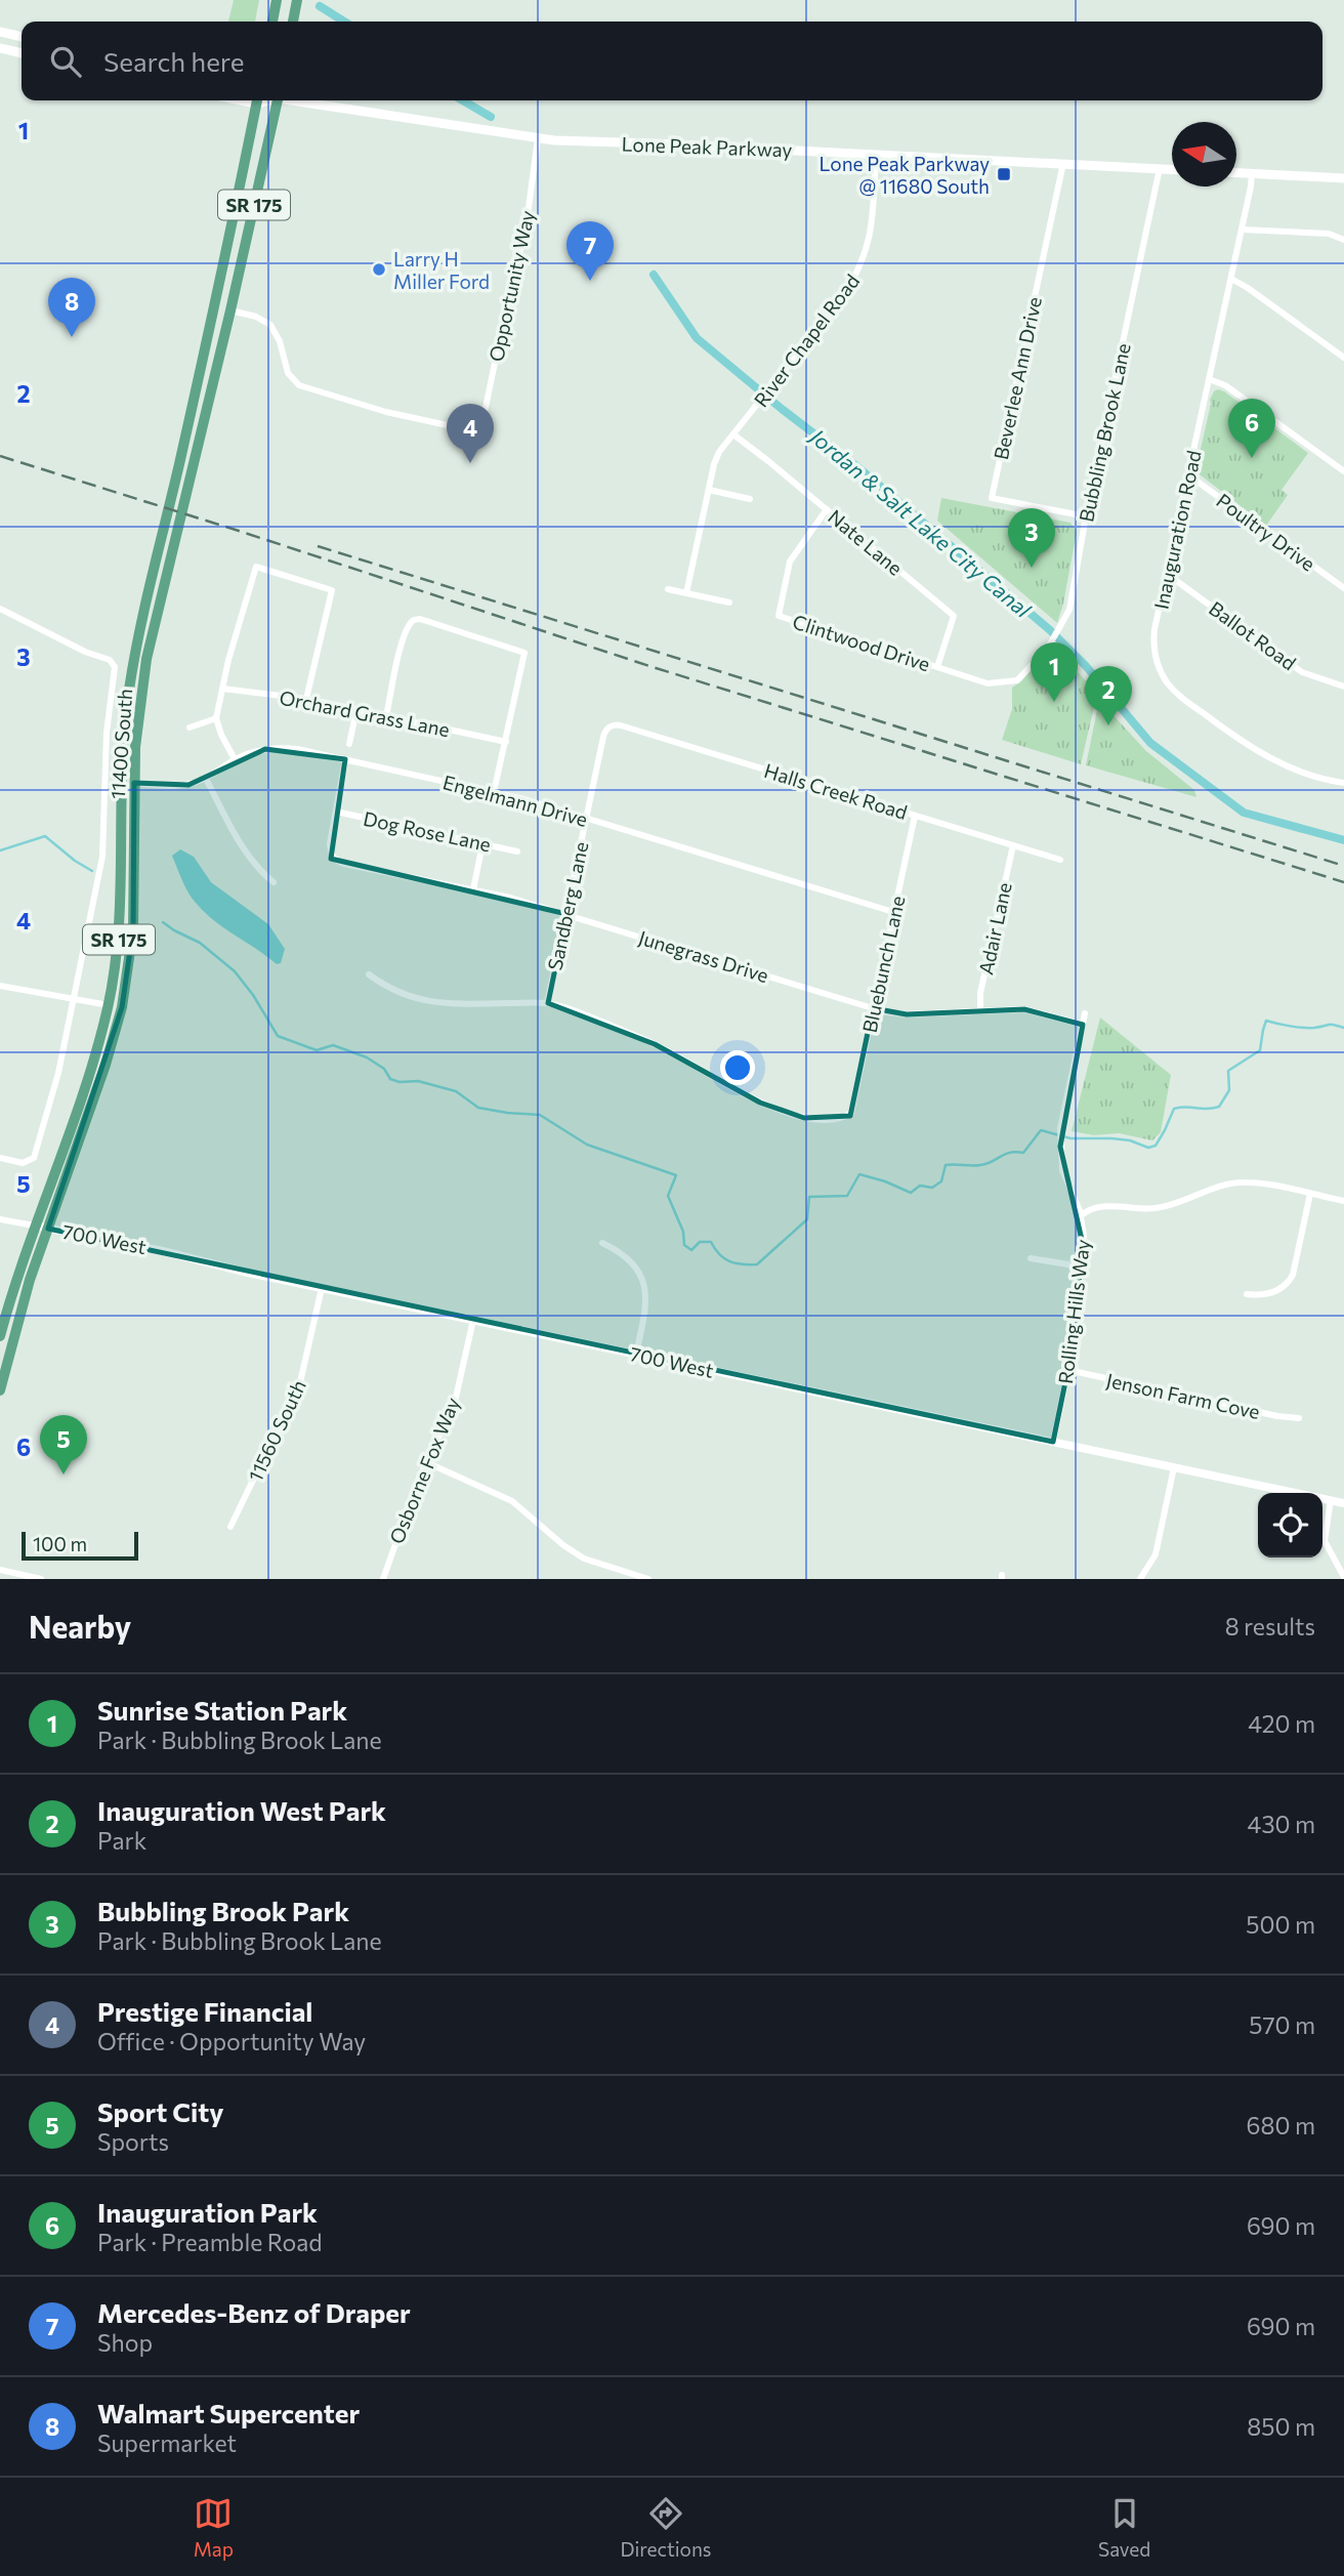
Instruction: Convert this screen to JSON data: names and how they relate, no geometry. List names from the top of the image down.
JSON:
{
  "streets": {
    "main road": ["Lone Peak Parkway", "SR 175", "11400 South"],
    "street": [
      "Opportunity Way",
      "River Chapel Road",
      "Beverlee Ann Drive",
      "Bubbling Brook Lane",
      "Inauguration Road",
      "Poultry Drive",
      "Nate Lane",
      "Ballot Road",
      "Clintwood Drive",
      "Orchard Grass Lane",
      "Halls Creek Road",
      "Engelmann Drive",
      "Dog Rose Lane",
      "Sandberg Lane",
      "Adair Lane",
      "Junegrass Drive",
      "Bluebunch Lane",
      "700 West",
      "Rolling Hills Way",
      "Jenson Farm Cove",
      "11560 South",
      "Osborne Fox Way"
    ]
  },
  "crossings": [
    ["Lone Peak Parkway", "Opportunity Way"],
    ["Lone Peak Parkway", "River Chapel Road"],
    ["Lone Peak Parkway", "Beverlee Ann Drive"],
    ["Lone Peak Parkway", "Bubbling Brook Lane"],
    ["Opportunity Way", "11400 South"],
    ["River Chapel Road", "Nate Lane"],
    ["Beverlee Ann Drive", "Bubbling Brook Lane"],
    ["Bubbling Brook Lane", "Clintwood Drive"],
    ["Inauguration Road", "Poultry Drive"],
    ["Inauguration Road", "Ballot Road"],
    ["Nate Lane", "Clintwood Drive"],
    ["11400 South", "Engelmann Drive"],
    ["11400 South", "700 West"],
    ["Halls Creek Road", "Sandberg Lane"],
    ["Halls Creek Road", "Adair Lane"],
    ["Halls Creek Road", "Bluebunch Lane"],
    ["Engelmann Drive", "Sandberg Lane"],
    ["Engelmann Drive", "Bluebunch Lane"],
    ["Dog Rose Lane", "Junegrass Drive"],
    ["Sandberg Lane", "Junegrass Drive"],
    ["Sandberg Lane", "Bluebunch Lane"],
    ["Adair Lane", "Junegrass Drive"],
    ["Junegrass Drive", "Bluebunch Lane"],
    ["Junegrass Drive", "Rolling Hills Way"],
    ["700 West", "Rolling Hills Way"],
    ["700 West", "11560 South"],
    ["700 West", "Osborne Fox Way"],
    ["Rolling Hills Way", "Jenson Farm Cove"]
  ],
  "water": ["Jordan & Salt Lake City Canal"],
  "places": {
    "transit": ["Lone Peak Parkway @ 11680 South"],
    "other": ["Larry H Miller Ford"]
  },
  "scale_bar": "100 m",
  "north": "left",
  "page": {
    "search": "Search here",
    "pins": [
      "7",
      "8",
      "6",
      "4",
      "3",
      "1",
      "2",
      "5"
    ],
    "scale": "100 m",
    "heading": ["Nearby", "8 results"],
    "list": [
      {
        "mark": "1",
        "name": "Sunrise Station Park",
        "note": "Park · Bubbling Brook Lane",
        "value": "420 m"
      },
      {
        "mark": "2",
        "name": "Inauguration West Park",
        "note": "Park",
        "value": "430 m"
      },
      {
        "mark": "3",
        "name": "Bubbling Brook Park",
        "note": "Park · Bubbling Brook Lane",
        "value": "500 m"
      },
      {
        "mark": "4",
        "name": "Prestige Financial",
        "note": "Office · Opportunity Way",
        "value": "570 m"
      },
      {
        "mark": "5",
        "name": "Sport City",
        "note": "Sports",
        "value": "680 m"
      },
      {
        "mark": "6",
        "name": "Inauguration Park",
        "note": "Park · Preamble Road",
        "value": "690 m"
      },
      {
        "mark": "7",
        "name": "Mercedes-Benz of Draper",
        "note": "Shop",
        "value": "690 m"
      },
      {
        "mark": "8",
        "name": "Walmart Supercenter",
        "note": "Supermarket",
        "value": "850 m"
      }
    ],
    "nav": ["Map", "Directions", "Saved"]
  },
  "grid": {
    "rows": [
      "1",
      "2",
      "3",
      "4",
      "5",
      "6"
    ]
  }
}
